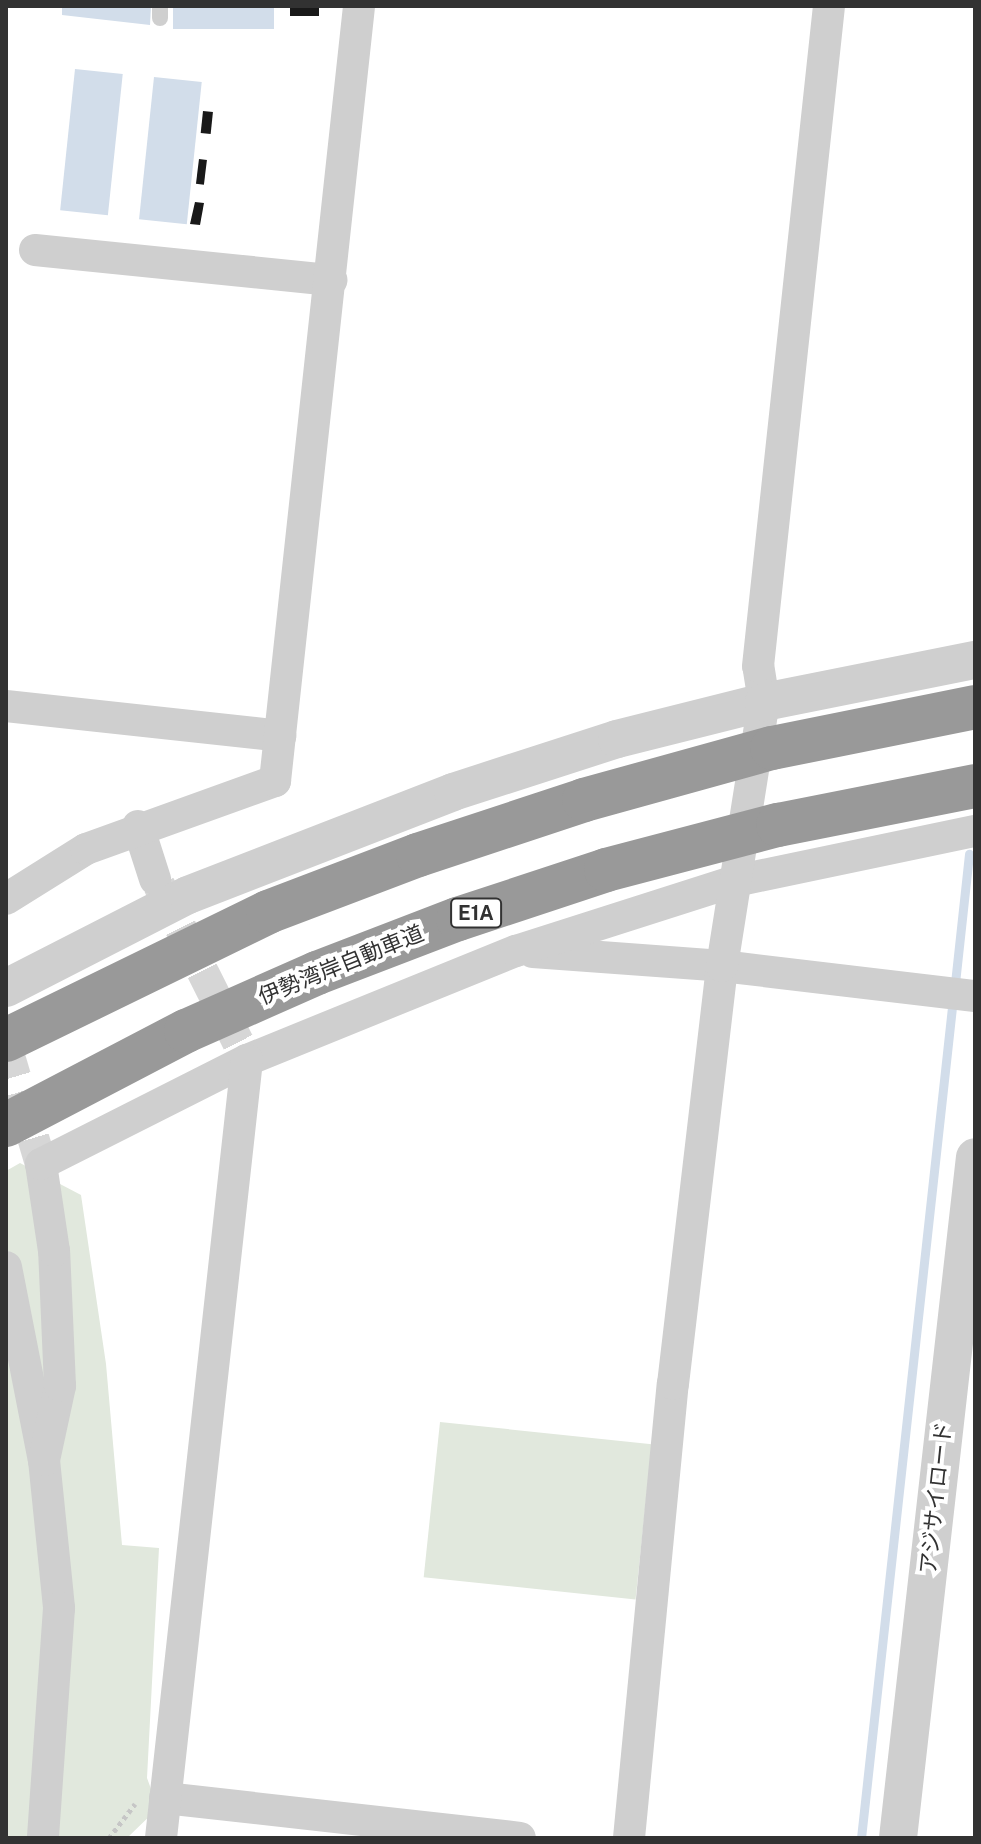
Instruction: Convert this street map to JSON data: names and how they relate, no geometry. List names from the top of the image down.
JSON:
{
  "streets": {
    "highway": ["E1A", "伊勢湾岸自動車道"],
    "street": ["アジサイロード"]
  }
}
